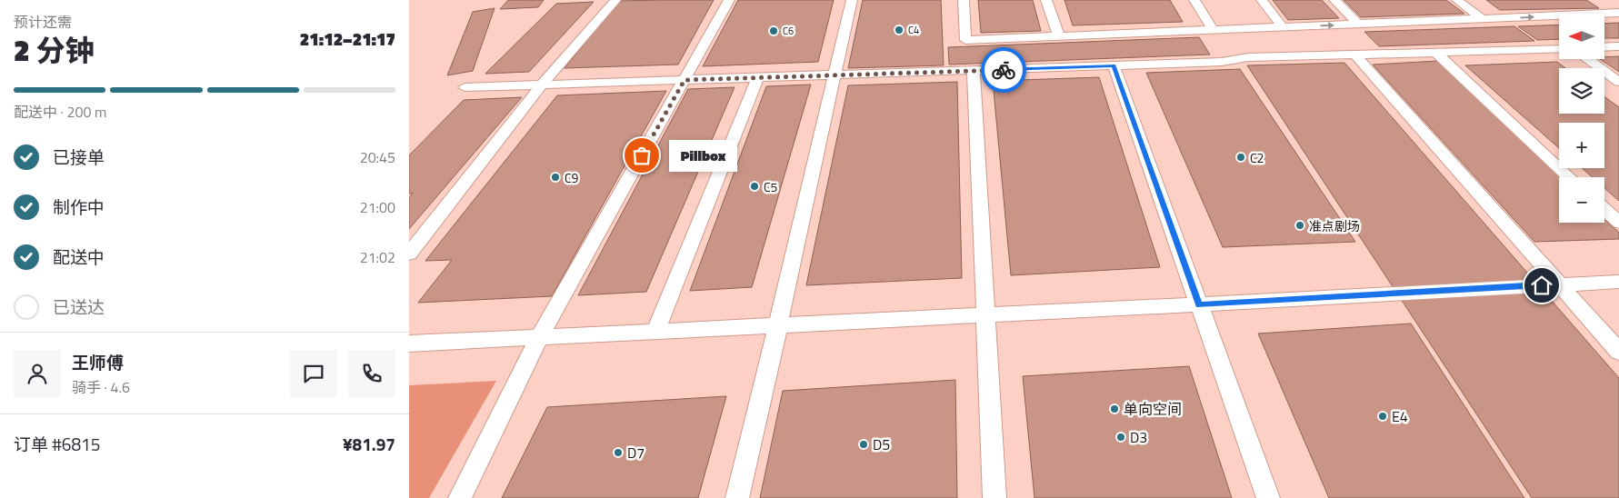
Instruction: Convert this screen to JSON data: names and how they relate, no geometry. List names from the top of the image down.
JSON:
{
  "places": [
    "C4",
    "C6",
    "Pillbox",
    "C2",
    "C9",
    "C5",
    "准点剧场",
    "单向空间",
    "E4",
    "D3",
    "D5",
    "D7"
  ],
  "north": "left",
  "page": {
    "heading": ["2 分钟", "预计还需", "21:12–21:17"],
    "panel": [
      "王师傅",
      "骑手 · 4.6",
      "订单 #6815",
      "¥81.97"
    ],
    "map_buttons": ["+", "−"],
    "bar": "配送中 · 200 m",
    "list": [
      ["已接单", "20:45"],
      ["制作中", "21:00"],
      ["配送中", "21:02"],
      "已送达"
    ],
    "bubble": "Pillbox"
  }
}
